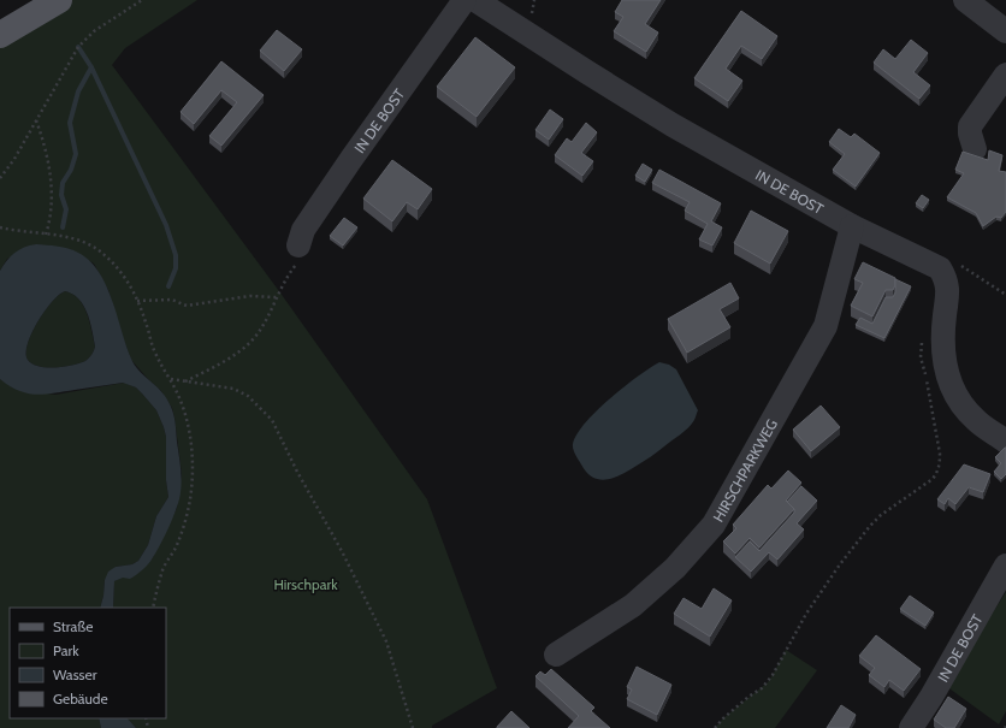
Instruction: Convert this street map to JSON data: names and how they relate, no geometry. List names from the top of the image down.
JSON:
{
  "streets": {
    "street": ["IN DE BOST", "HIRSCHPARKWEG"]
  },
  "crossings": [
    ["IN DE BOST", "HIRSCHPARKWEG"]
  ],
  "parks": ["Hirschpark"],
  "legend": [
    "Straße",
    "Park",
    "Wasser",
    "Gebäude"
  ]
}
